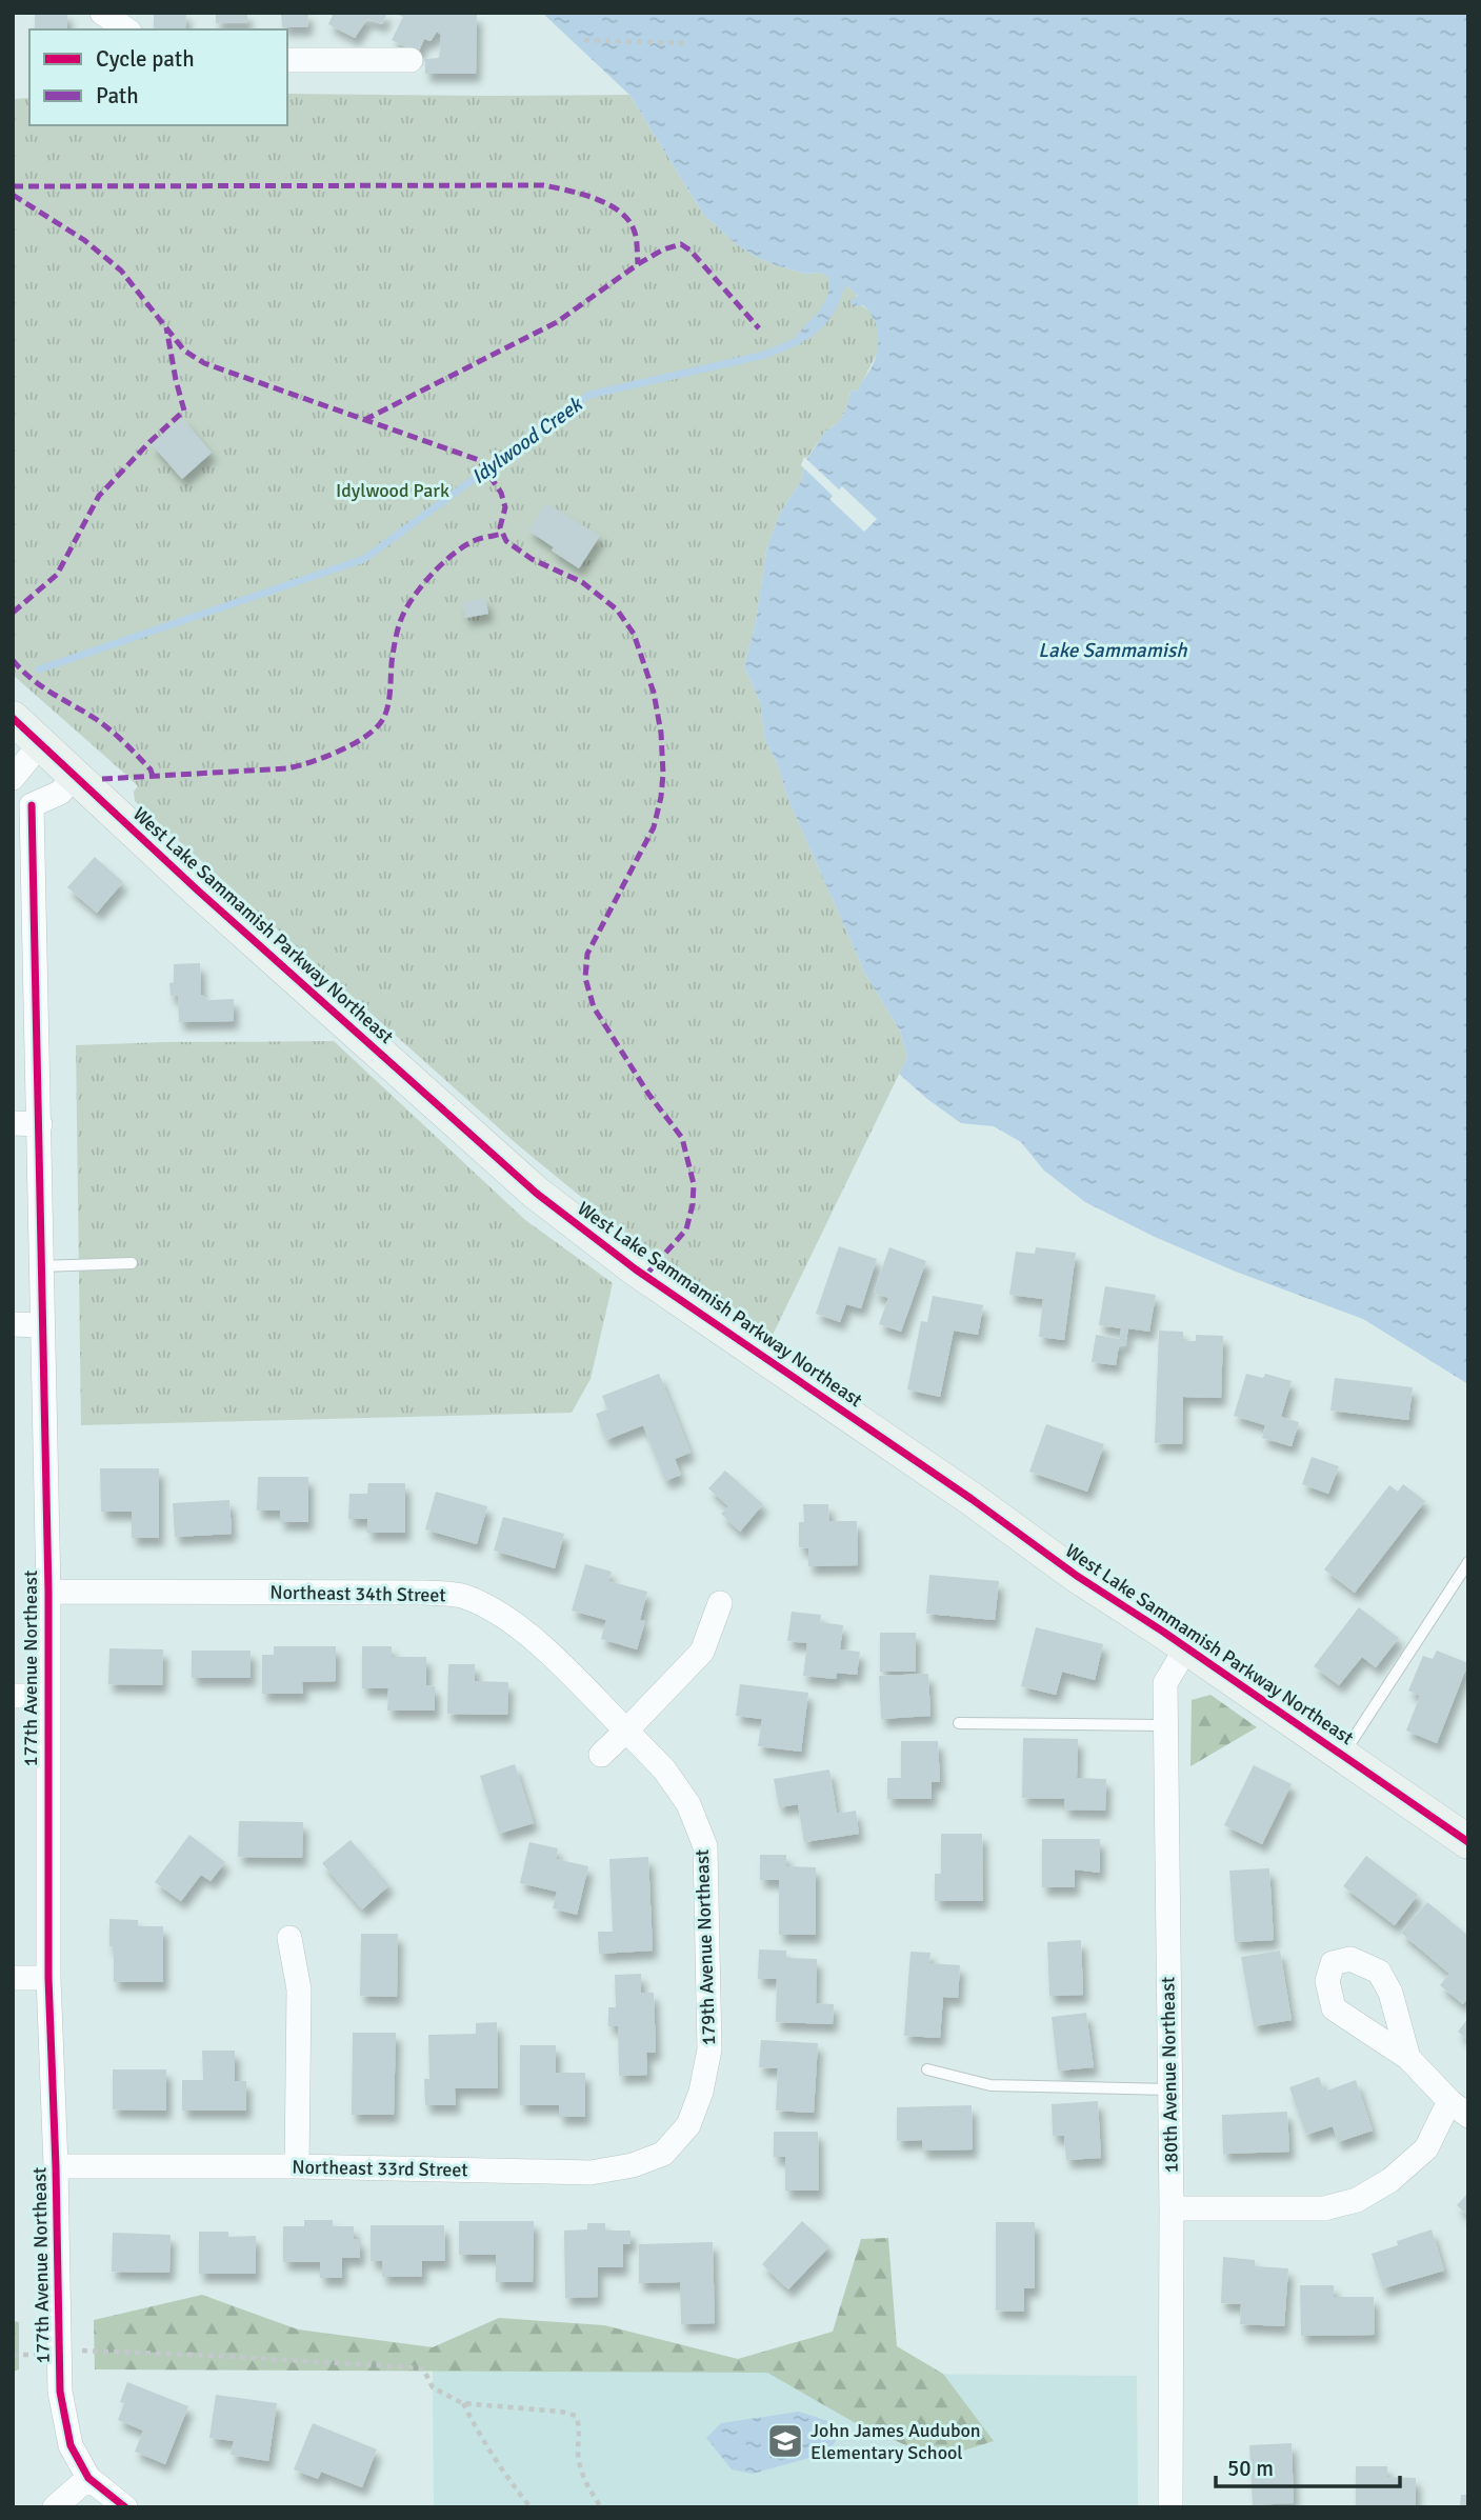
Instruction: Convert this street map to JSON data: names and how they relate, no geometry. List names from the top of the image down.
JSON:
{
  "streets": {
    "main road": ["West Lake Sammamish Parkway Northeast"],
    "street": [
      "Northeast 34th Street",
      "177th Avenue Northeast",
      "179th Avenue Northeast",
      "180th Avenue Northeast",
      "Northeast 33rd Street"
    ]
  },
  "crossings": [
    ["West Lake Sammamish Parkway Northeast", "180th Avenue Northeast"],
    ["Northeast 34th Street", "177th Avenue Northeast"],
    ["Northeast 34th Street", "179th Avenue Northeast"],
    ["177th Avenue Northeast", "Northeast 33rd Street"],
    ["179th Avenue Northeast", "Northeast 33rd Street"]
  ],
  "water": ["Idylwood Creek", "Lake Sammamish"],
  "parks": ["Idylwood Park"],
  "places": {
    "school or university": ["John James Audubon Elementary School"]
  },
  "legend": ["Cycle path", "Path"],
  "scale_bar": "50 m"
}
